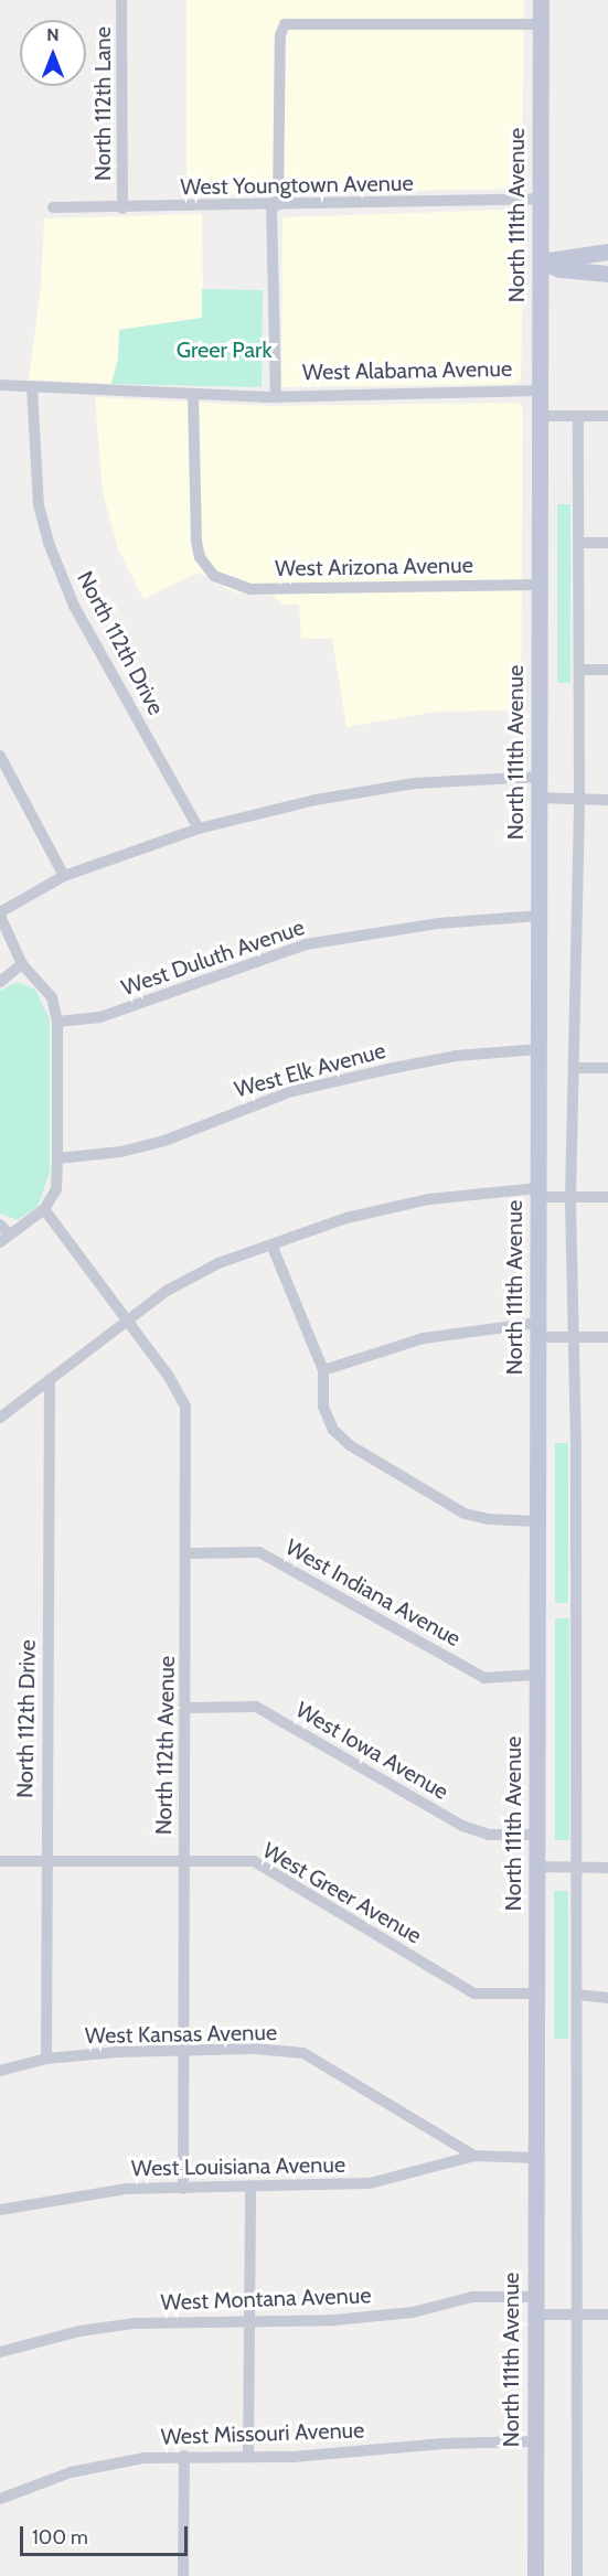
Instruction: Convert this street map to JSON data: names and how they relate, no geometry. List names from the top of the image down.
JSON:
{
  "streets": {
    "street": [
      "North 112th Lane",
      "West Youngtown Avenue",
      "North 111th Avenue",
      "West Alabama Avenue",
      "West Arizona Avenue",
      "North 112th Drive",
      "West Duluth Avenue",
      "West Elk Avenue",
      "West Indiana Avenue",
      "North 112th Avenue",
      "West Iowa Avenue",
      "West Greer Avenue",
      "West Kansas Avenue",
      "West Louisiana Avenue",
      "West Montana Avenue",
      "West Missouri Avenue"
    ]
  },
  "crossings": [
    ["North 112th Lane", "West Youngtown Avenue"],
    ["West Youngtown Avenue", "North 111th Avenue"],
    ["North 111th Avenue", "West Alabama Avenue"],
    ["North 111th Avenue", "West Arizona Avenue"],
    ["North 111th Avenue", "West Duluth Avenue"],
    ["North 111th Avenue", "West Elk Avenue"],
    ["North 111th Avenue", "West Indiana Avenue"],
    ["North 111th Avenue", "West Iowa Avenue"],
    ["North 111th Avenue", "West Greer Avenue"],
    ["North 111th Avenue", "West Kansas Avenue"],
    ["North 111th Avenue", "West Montana Avenue"],
    ["North 111th Avenue", "West Missouri Avenue"],
    ["West Alabama Avenue", "West Arizona Avenue"],
    ["West Alabama Avenue", "North 112th Drive"],
    ["North 112th Drive", "West Greer Avenue"],
    ["North 112th Drive", "West Kansas Avenue"],
    ["West Indiana Avenue", "North 112th Avenue"],
    ["North 112th Avenue", "West Iowa Avenue"],
    ["North 112th Avenue", "West Greer Avenue"],
    ["North 112th Avenue", "West Kansas Avenue"],
    ["North 112th Avenue", "West Louisiana Avenue"],
    ["West Kansas Avenue", "West Louisiana Avenue"]
  ],
  "parks": ["Greer Park"],
  "scale_bar": "100 m",
  "north": "top"
}
